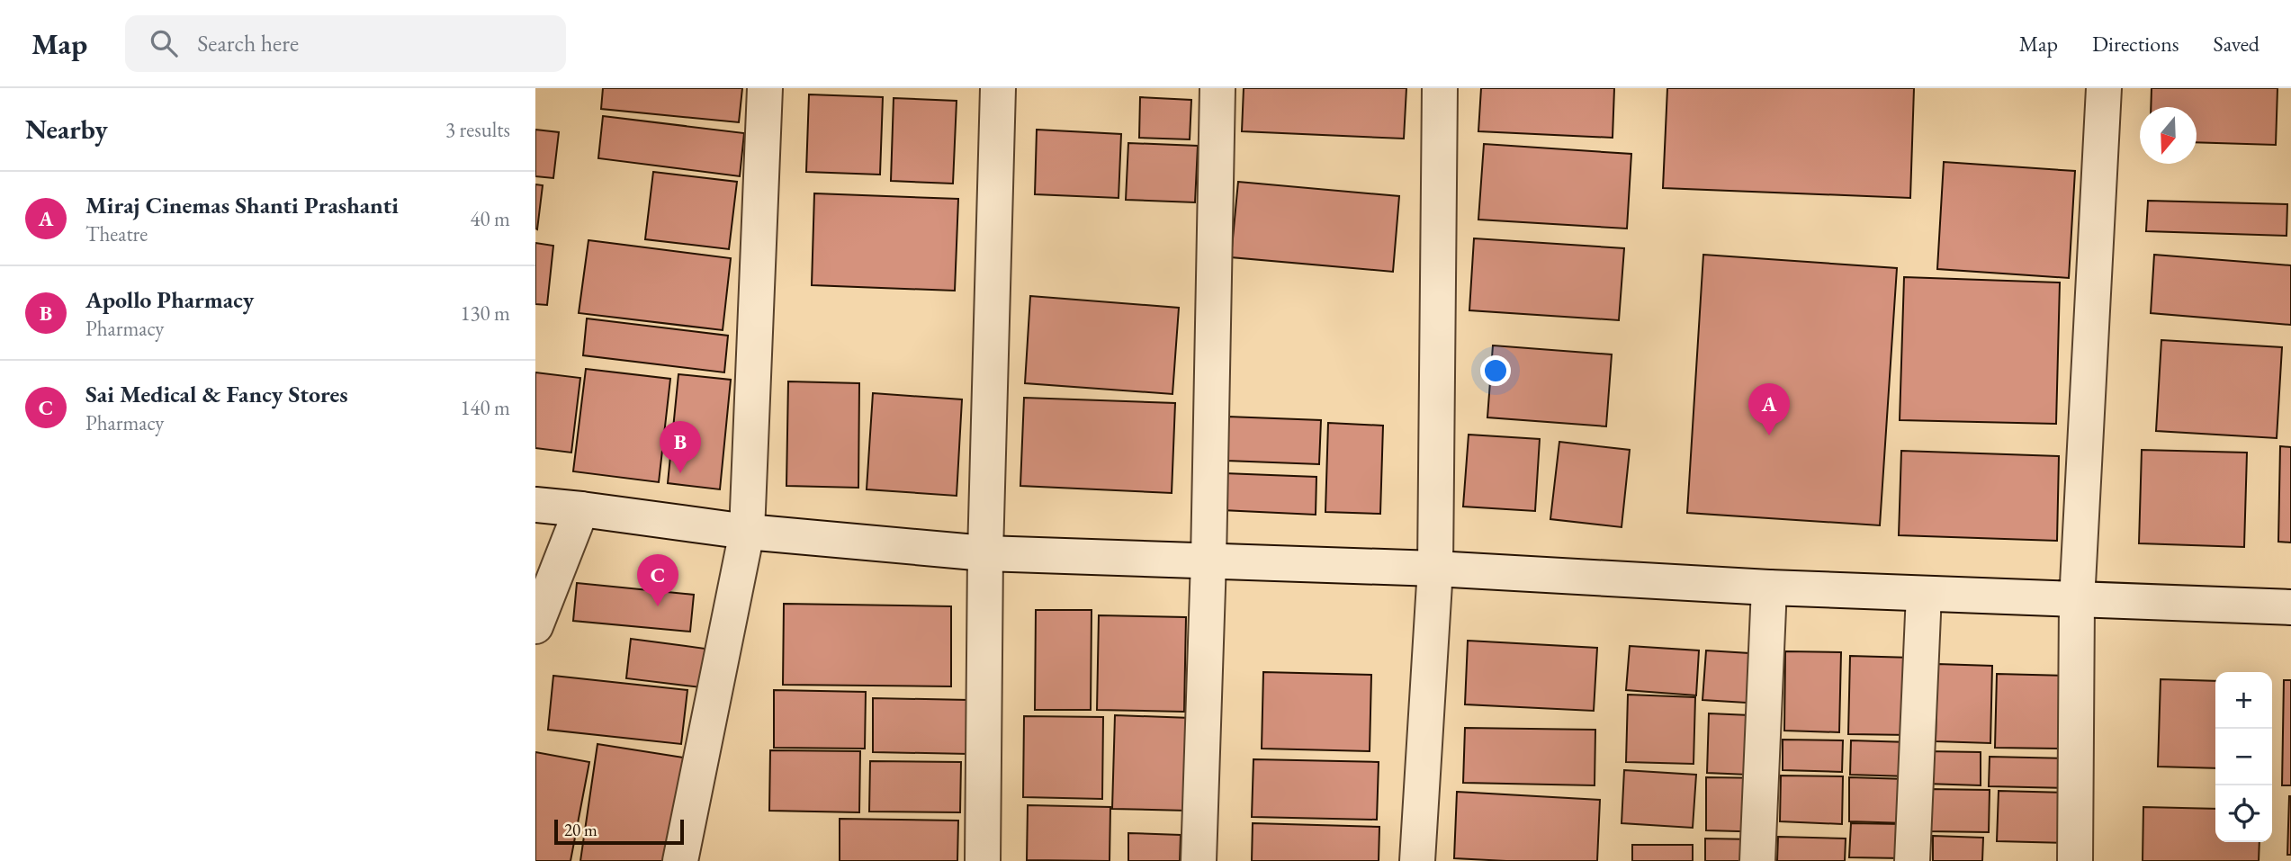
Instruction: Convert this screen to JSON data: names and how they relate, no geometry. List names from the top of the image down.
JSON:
{
  "scale_bar": "20 m",
  "north": "bottom",
  "page": {
    "header": "Map",
    "search": "Search here",
    "nav": ["Map", "Directions", "Saved"],
    "heading": ["Nearby", "3 results"],
    "list": [
      {
        "mark": "A",
        "name": "Miraj Cinemas Shanti Prashanti",
        "note": "Theatre",
        "value": "40 m"
      },
      {
        "mark": "B",
        "name": "Apollo Pharmacy",
        "note": "Pharmacy",
        "value": "130 m"
      },
      {
        "mark": "C",
        "name": "Sai Medical & Fancy Stores",
        "note": "Pharmacy",
        "value": "140 m"
      }
    ],
    "pins": ["A", "B", "C"],
    "map_buttons": ["+", "−"],
    "scale": "20 m"
  }
}
